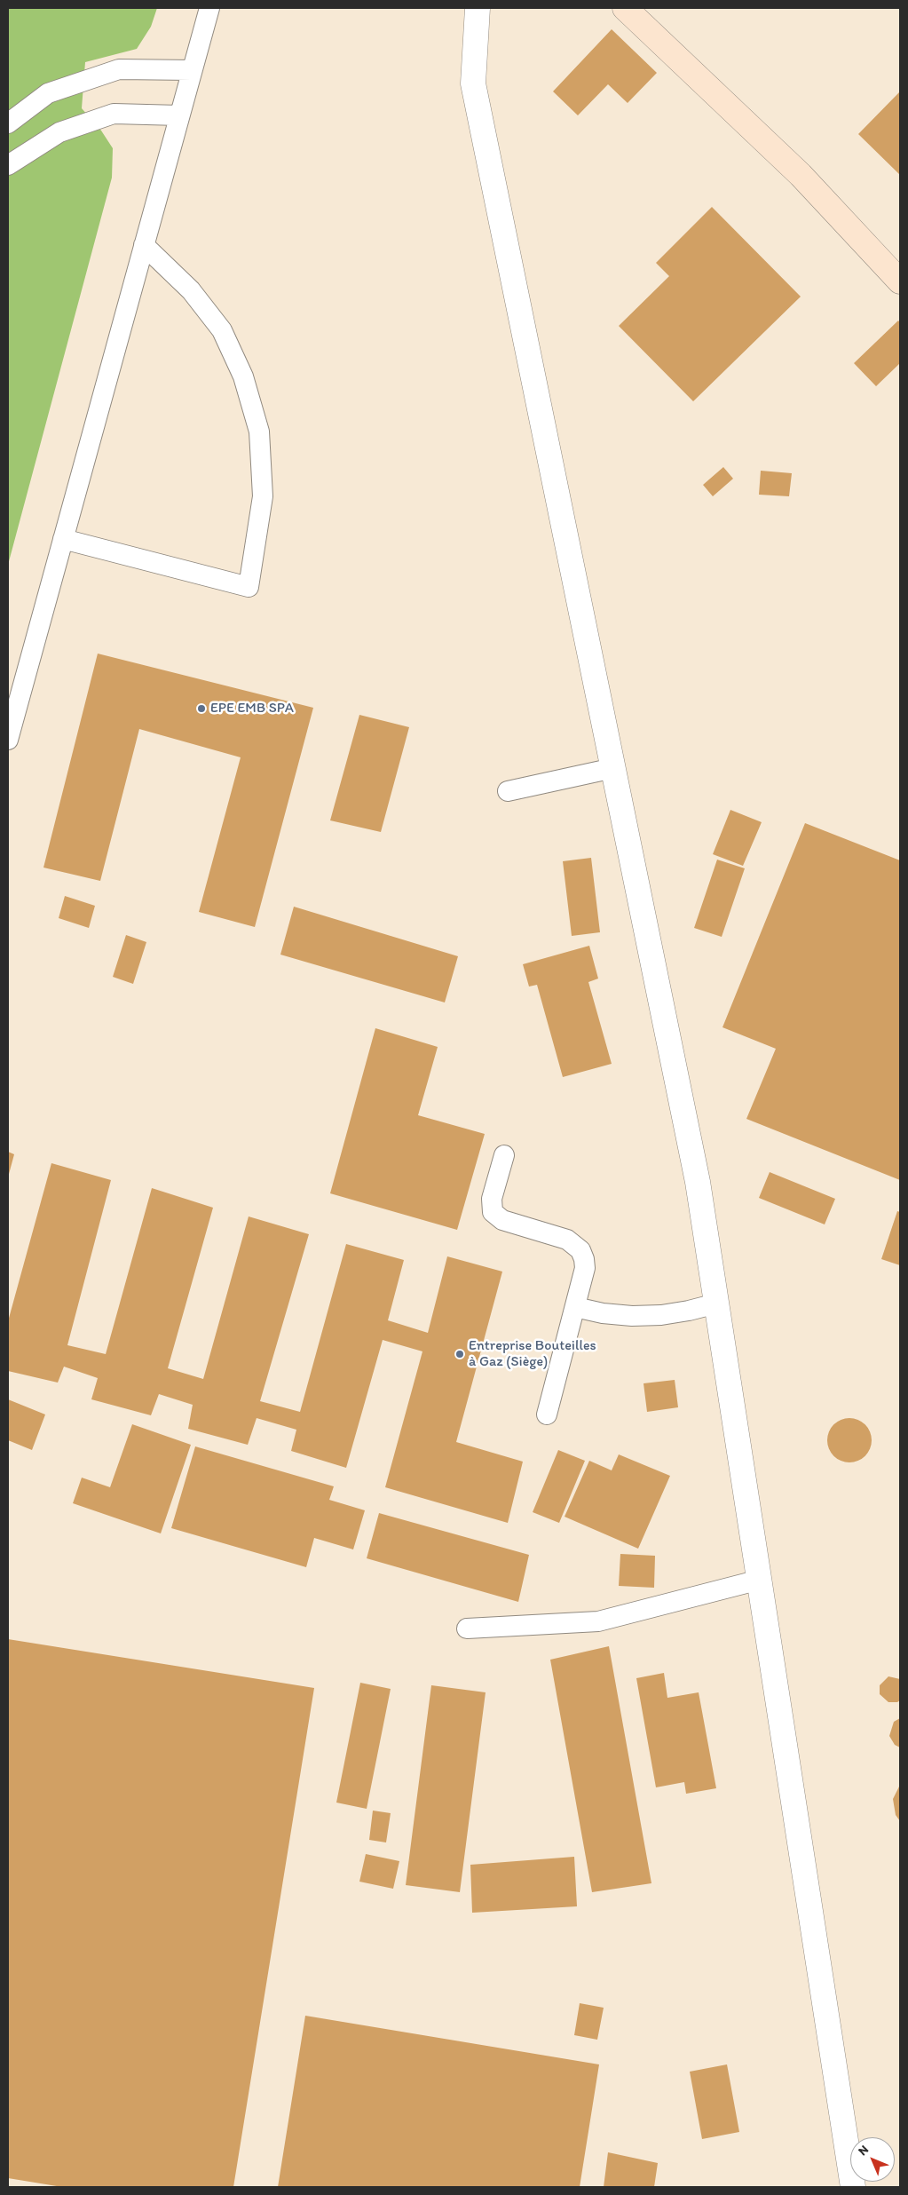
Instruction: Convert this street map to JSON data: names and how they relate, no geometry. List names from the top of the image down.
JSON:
{
  "places": ["EPE EMB SPA", "Entreprise Bouteilles à Gaz (Siège)"],
  "north": "top left"
}
